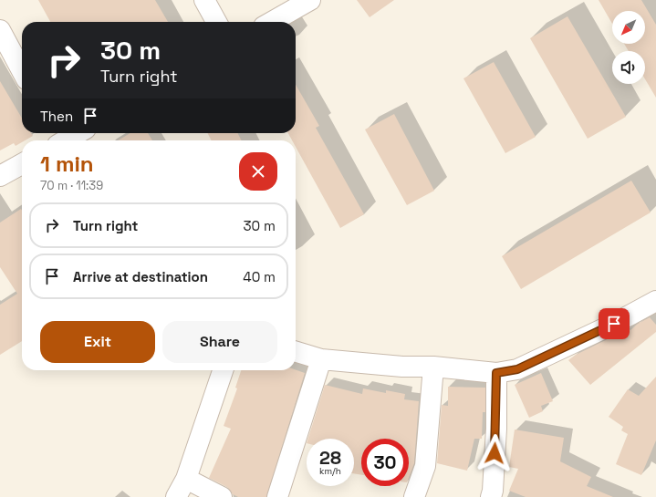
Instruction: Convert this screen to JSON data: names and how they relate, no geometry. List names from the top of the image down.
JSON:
{
  "north": "bottom left",
  "page": {
    "turn": ["30 m", "Turn right"],
    "then": "Then",
    "heading": ["1 min", "70 m · 11:39"],
    "list": [
      {
        "name": "Turn right",
        "value": "30 m"
      },
      {
        "name": "Arrive at destination",
        "value": "40 m"
      }
    ],
    "buttons": ["Exit", "Share"],
    "speed": "28 km/h",
    "limit": "30"
  }
}
